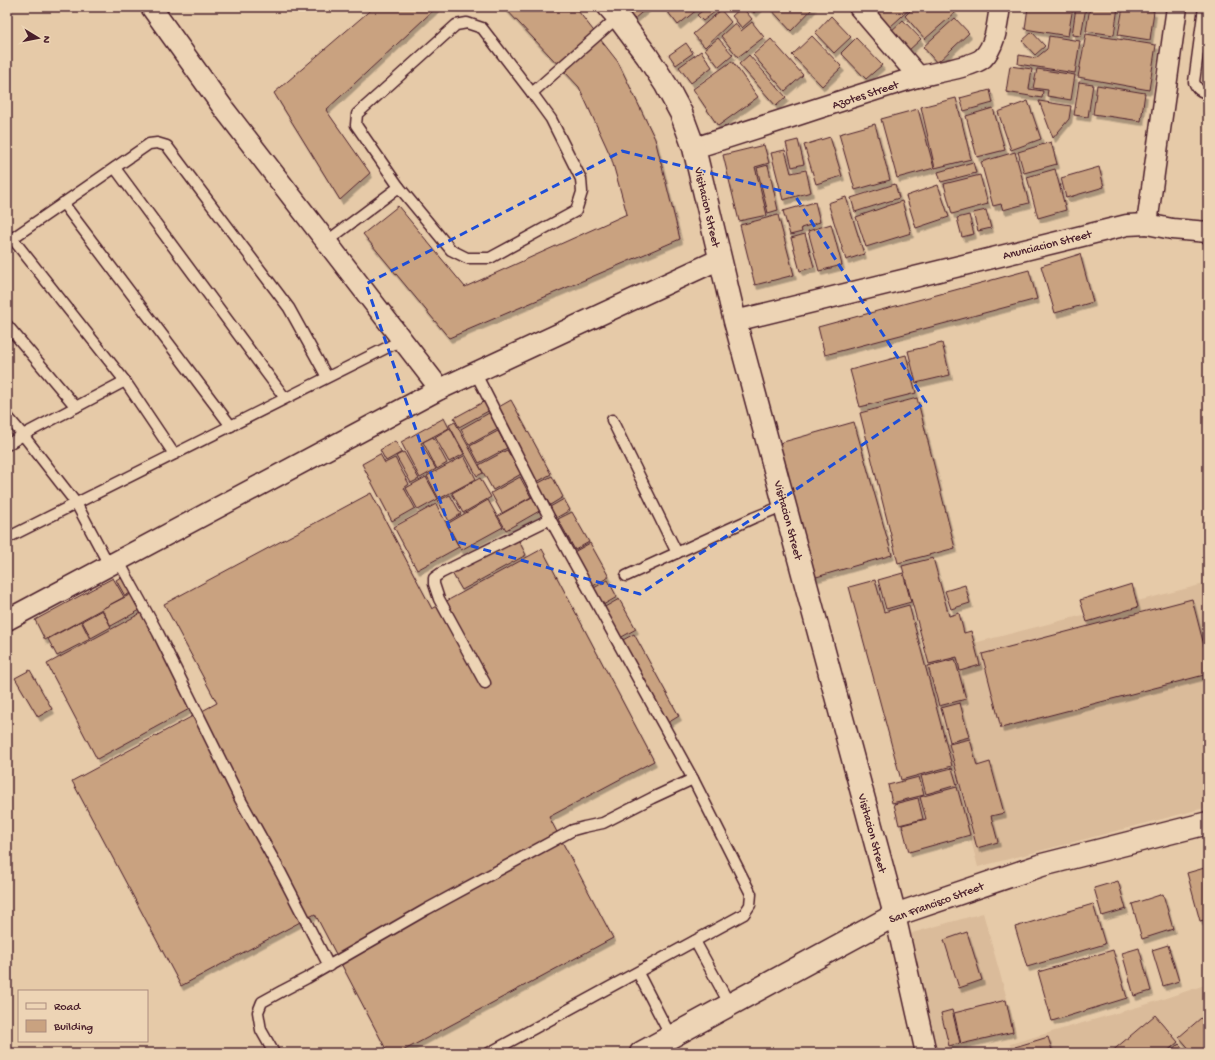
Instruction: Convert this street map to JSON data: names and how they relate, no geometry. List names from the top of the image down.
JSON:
{
  "streets": {
    "street": [
      "Azotes Street",
      "Visitacion Street",
      "Anunciacion Street",
      "San Francisco Street"
    ]
  },
  "crossings": [
    ["Azotes Street", "Visitacion Street"],
    ["Visitacion Street", "Anunciacion Street"],
    ["Visitacion Street", "San Francisco Street"]
  ],
  "legend": ["Road", "Building"],
  "north": "right"
}
